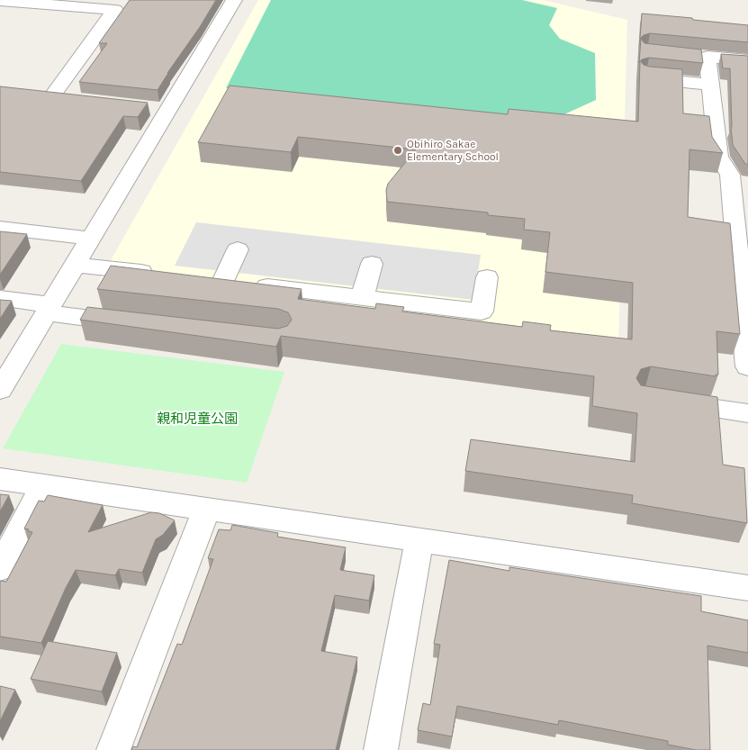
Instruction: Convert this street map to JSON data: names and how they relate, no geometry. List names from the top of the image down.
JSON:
{
  "parks": ["親和児童公園"],
  "places": ["Obihiro Sakae Elementary School"]
}
